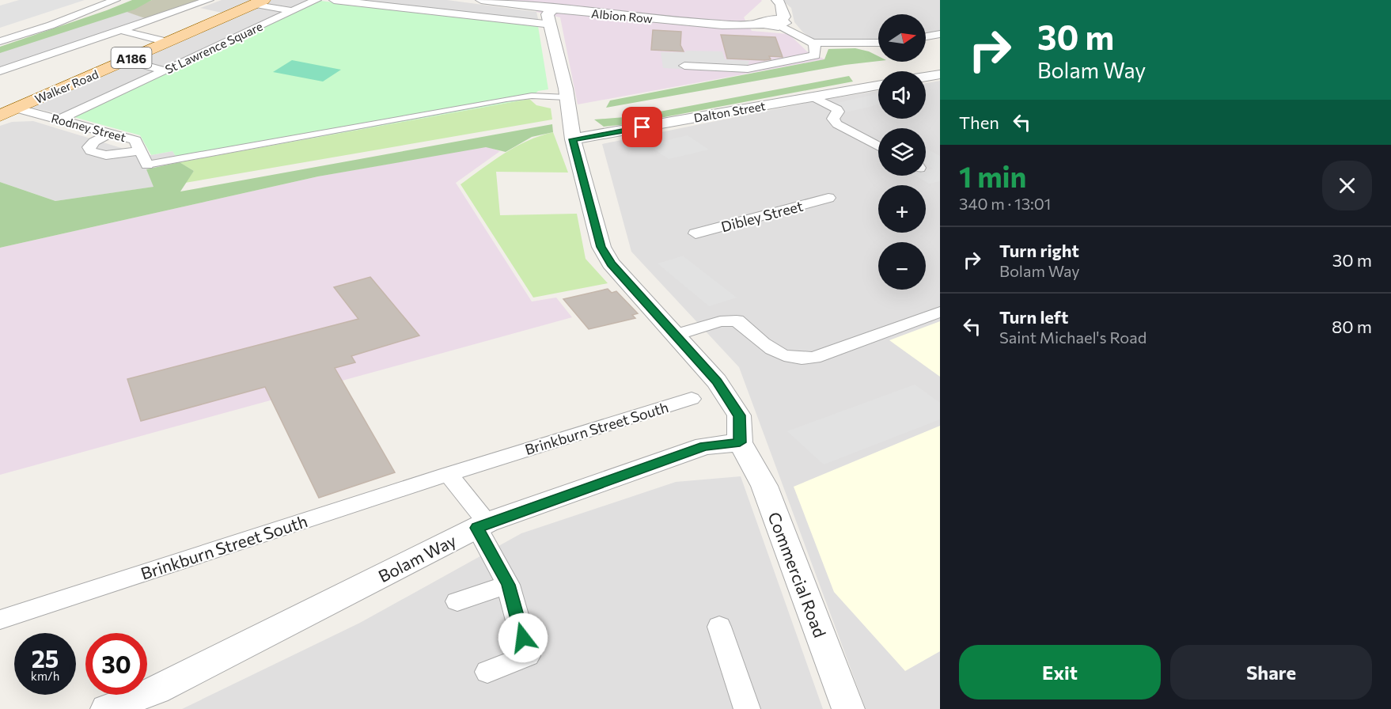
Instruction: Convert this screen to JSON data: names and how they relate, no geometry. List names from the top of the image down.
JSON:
{
  "streets": {
    "main road": ["A186", "Walker Road"],
    "street": [
      "Albion Row",
      "St Lawrence Square",
      "Dalton Street",
      "Rodney Street",
      "Dibley Street",
      "Brinkburn Street South",
      "Bolam Way",
      "Commercial Road"
    ]
  },
  "crossings": [
    ["St Lawrence Square", "Rodney Street"],
    ["Walker Road", "Rodney Street"],
    ["Bolam Way", "Commercial Road"]
  ],
  "north": "right",
  "page": {
    "turn": ["30 m", "Bolam Way"],
    "map_buttons": ["+", "−"],
    "then": "Then",
    "heading": ["1 min", "340 m · 13:01"],
    "list": [
      {
        "name": "Turn right",
        "note": "Bolam Way",
        "value": "30 m"
      },
      {
        "name": "Turn left",
        "note": "Saint Michael's Road",
        "value": "80 m"
      }
    ],
    "speed": "25 km/h",
    "limit": "30",
    "buttons": ["Exit", "Share"]
  }
}
